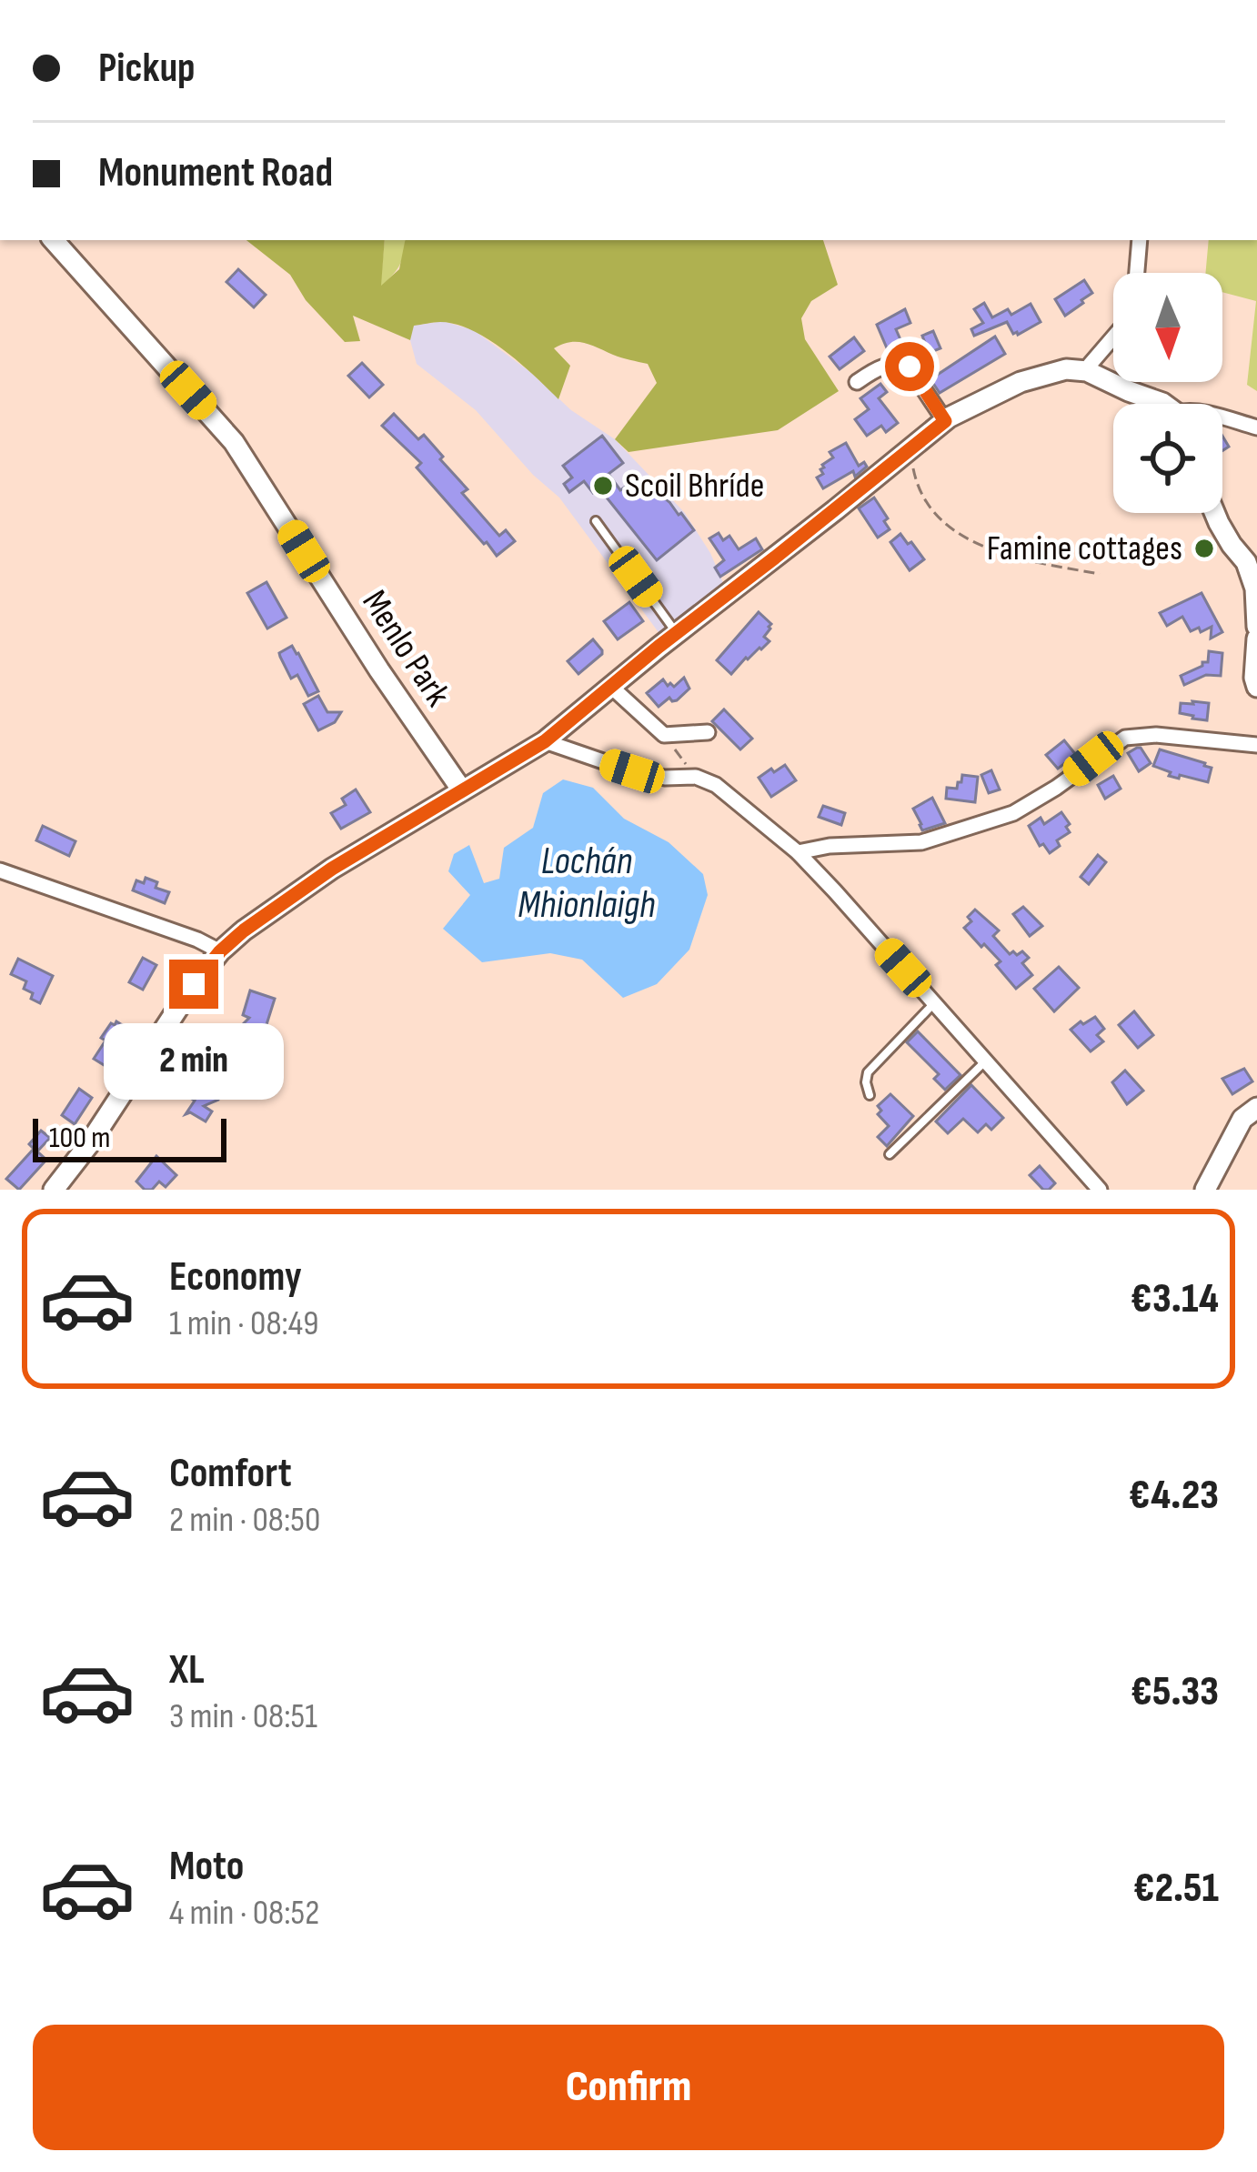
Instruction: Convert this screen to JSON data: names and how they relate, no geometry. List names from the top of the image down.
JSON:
{
  "streets": {
    "street": ["Menlo Park"]
  },
  "water": ["Lochán Mhionlaigh"],
  "places": ["Scoil Bhríde", "Famine cottages"],
  "scale_bar": "100 m",
  "north": "bottom",
  "page": {
    "banner": ["Pickup", "Monument Road"],
    "bubble": "2 min",
    "scale": "100 m",
    "list": [
      {
        "name": "Economy",
        "note": "1 min · 08:49",
        "value": "€3.14"
      },
      {
        "name": "Comfort",
        "note": "2 min · 08:50",
        "value": "€4.23"
      },
      {
        "name": "XL",
        "note": "3 min · 08:51",
        "value": "€5.33"
      },
      {
        "name": "Moto",
        "note": "4 min · 08:52",
        "value": "€2.51"
      }
    ],
    "buttons": "Confirm"
  }
}
